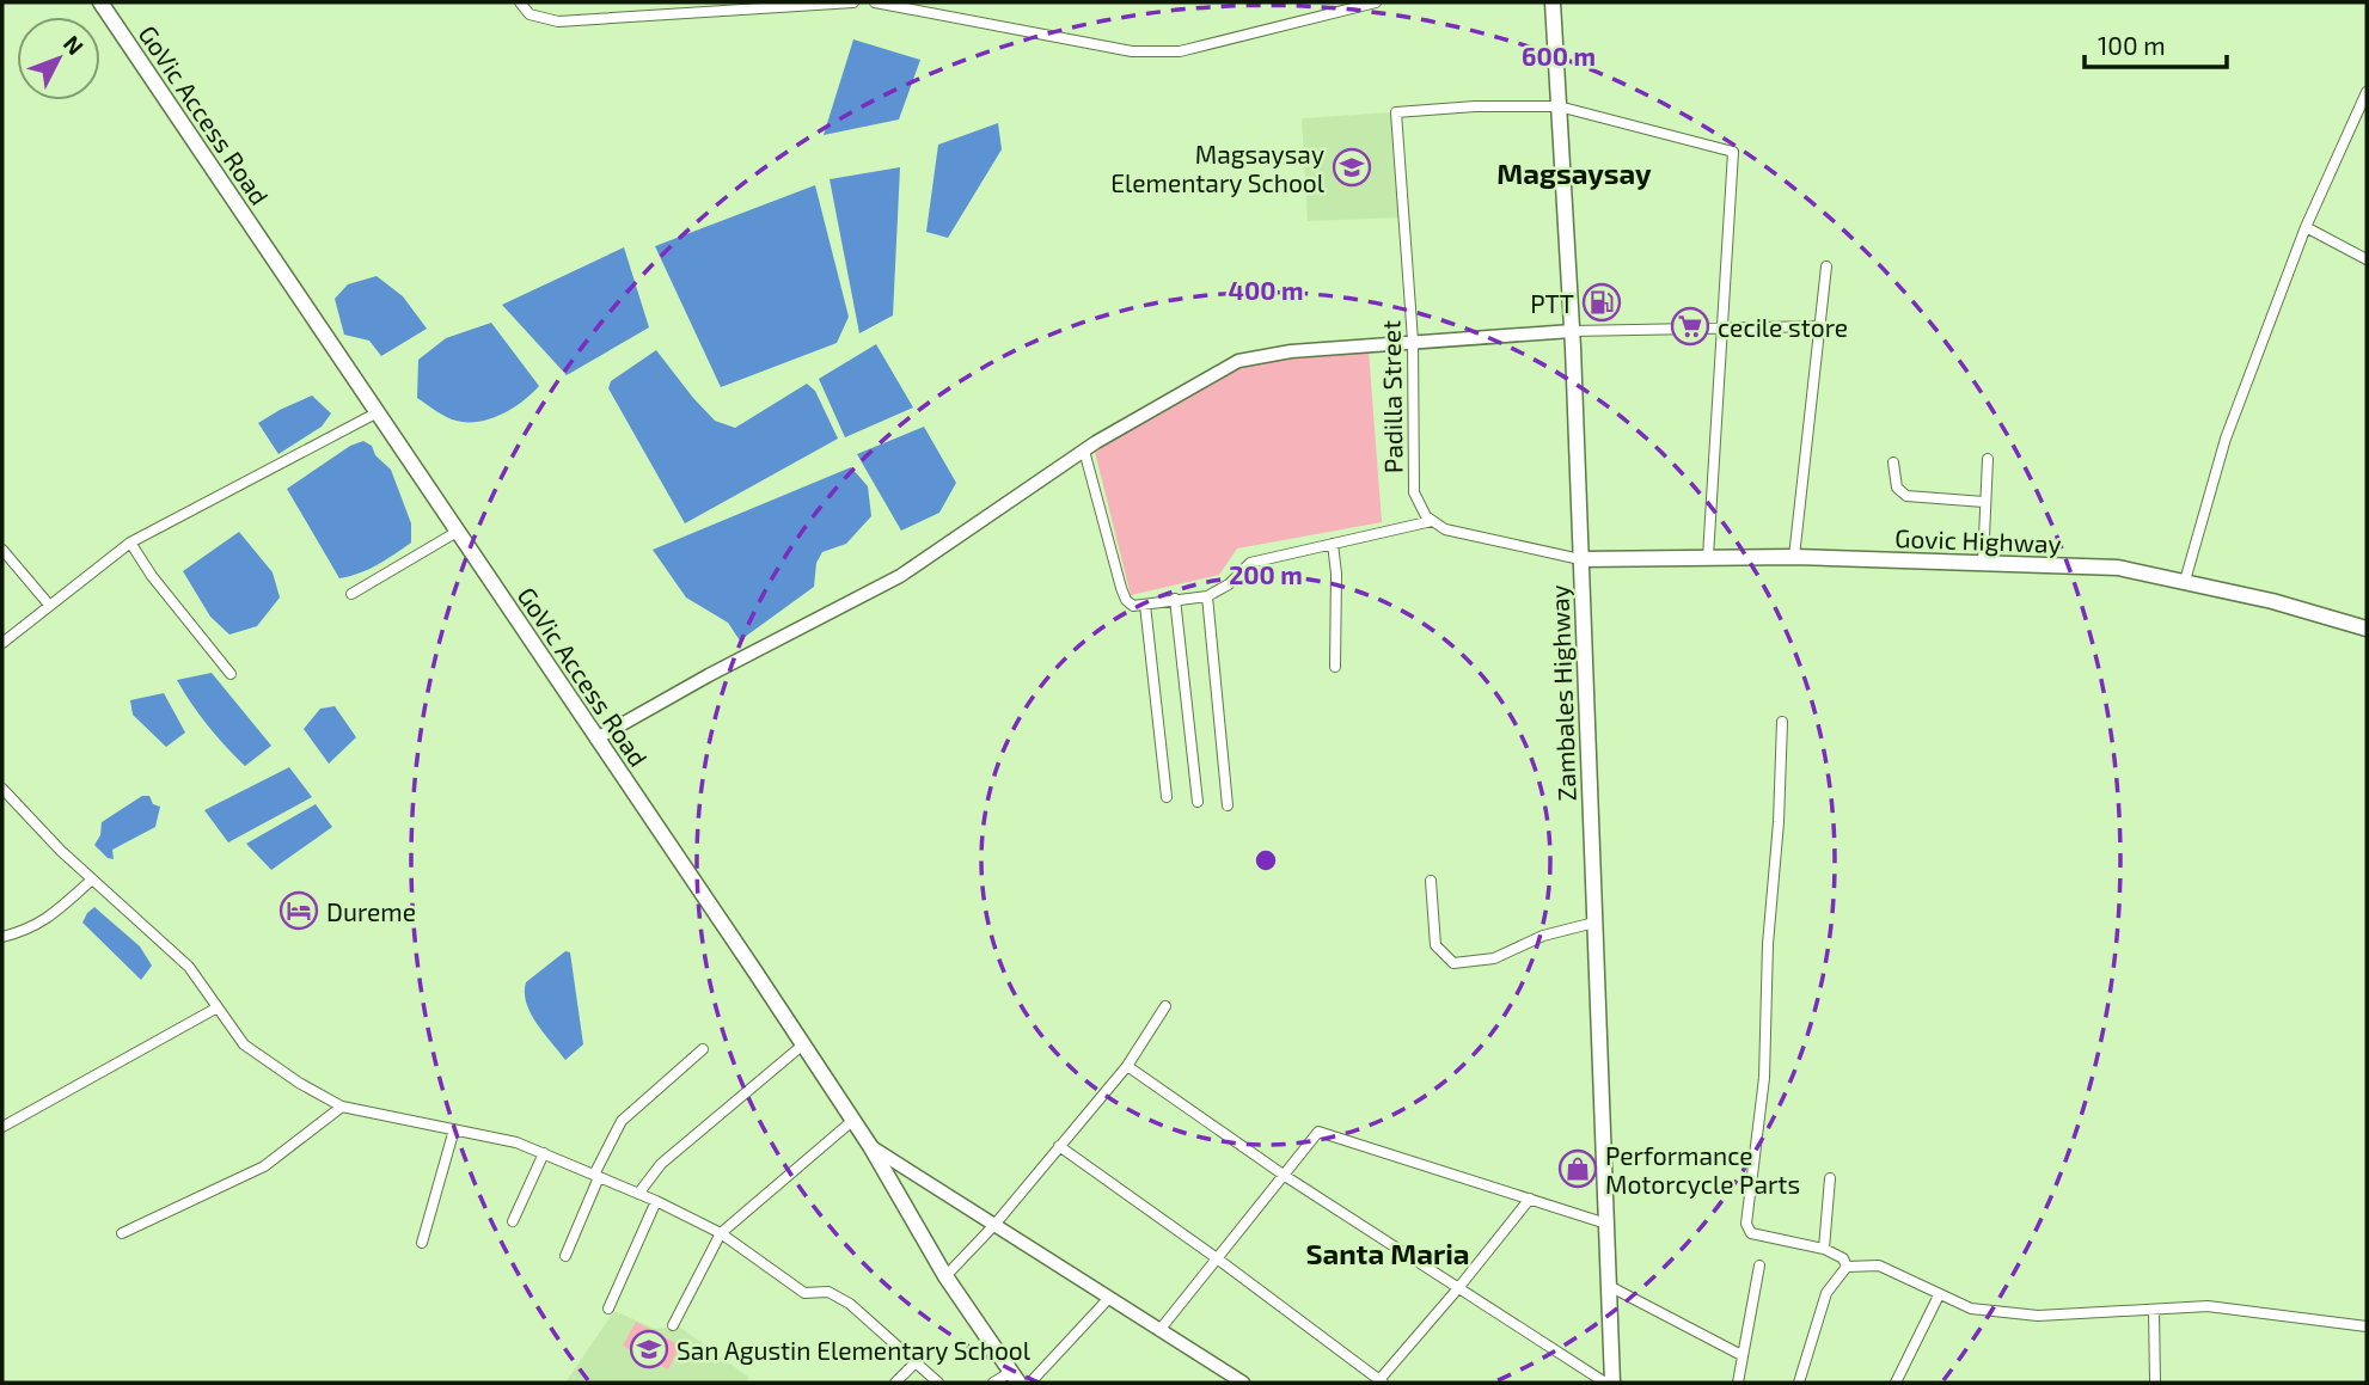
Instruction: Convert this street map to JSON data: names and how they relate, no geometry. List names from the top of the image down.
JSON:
{
  "streets": {
    "main road": ["GoVic Access Road", "Govic Highway", "Zambales Highway"],
    "street": ["Padilla Street"]
  },
  "crossings": [
    ["Padilla Street", "Zambales Highway"],
    ["Govic Highway", "Zambales Highway"]
  ],
  "districts": ["Magsaysay", "Santa Maria"],
  "places": {
    "school or university": ["Magsaysay Elementary School", "San Agustin Elementary School"],
    "fuel station": ["PTT"],
    "supermarket": ["cecile store"],
    "hotel": ["Dureme"],
    "shop": ["Performance Motorcycle Parts"]
  },
  "scale_bar": "100 m",
  "north": "top right",
  "rings": ["600 m", "400 m", "200 m"]
}
